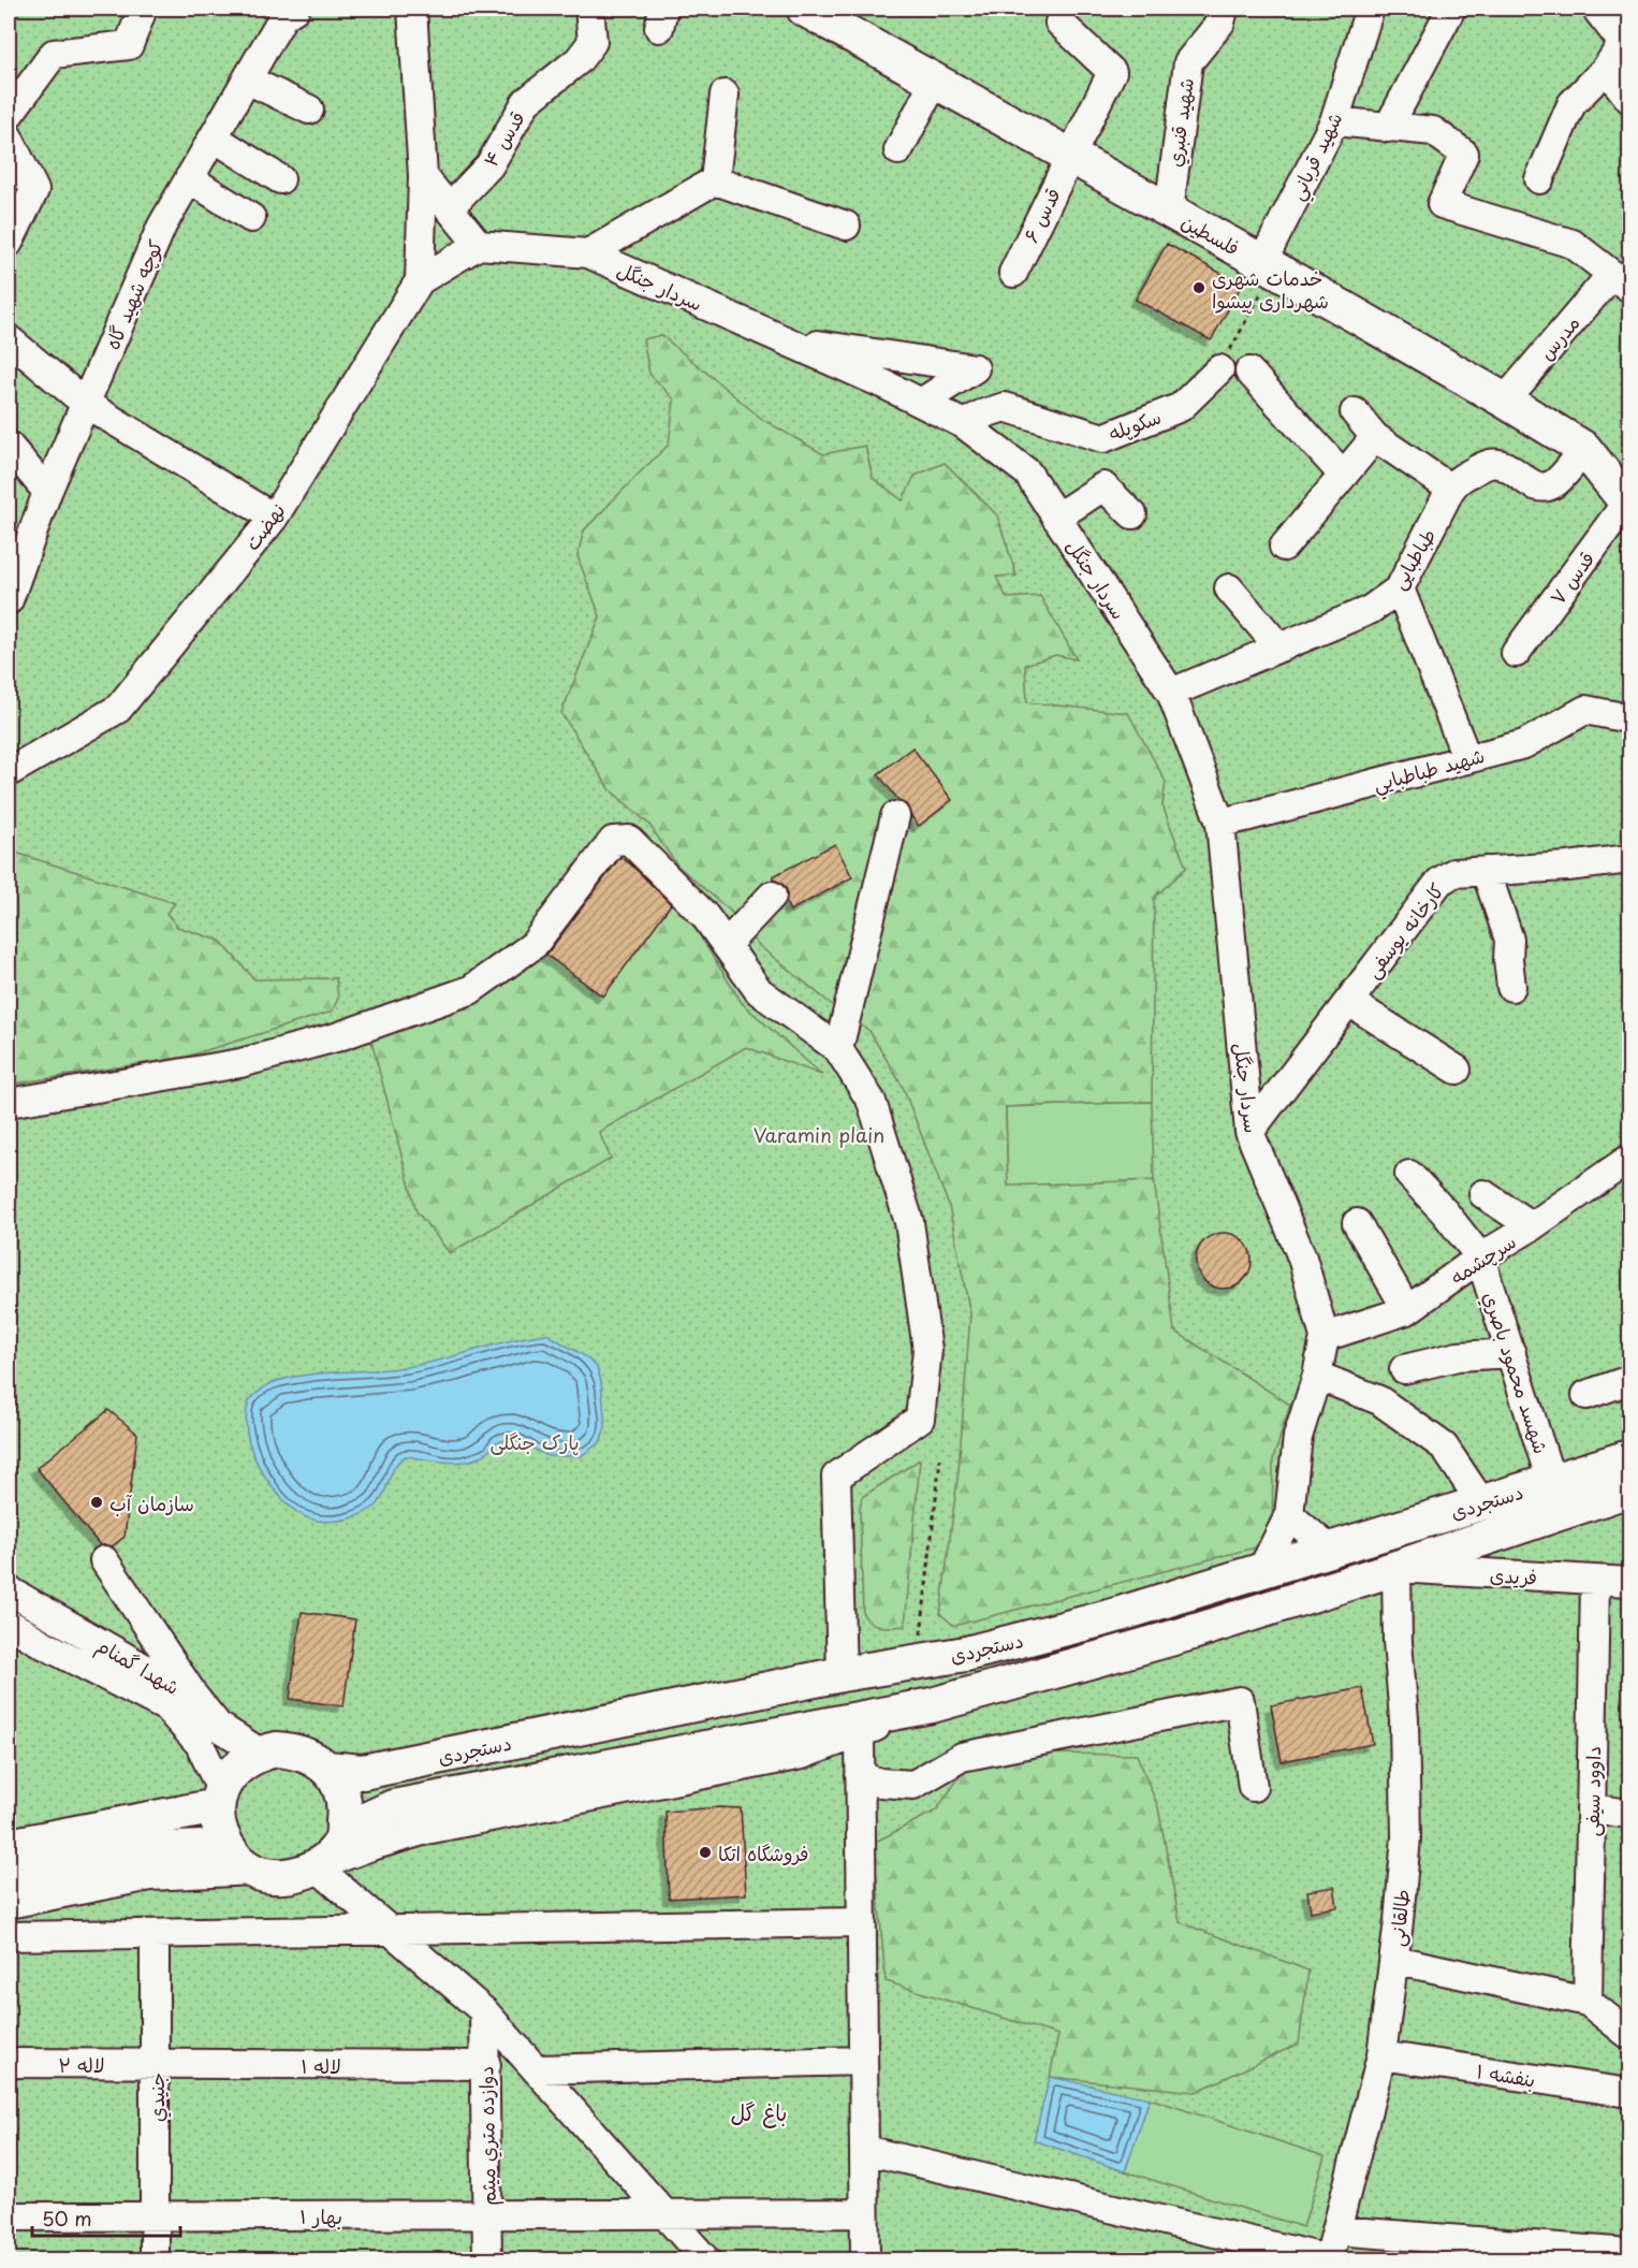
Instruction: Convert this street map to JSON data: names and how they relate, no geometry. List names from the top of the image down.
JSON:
{
  "streets": {
    "main road": ["فلسطین", "دستجردی"],
    "street": [
      "شهيد قنبري",
      "قدس ۴",
      "شهيد قرباني",
      "قدس ۶",
      "سردار جنگل",
      "کوچه شهید گاه",
      "مدرس",
      "سکوپله",
      "نهضت",
      "طباطبایی",
      "قدس ۷",
      "شهيد طباطبايي",
      "کارخانه یوسفی",
      "سرچشمه",
      "شهسد محمود باصري",
      "فریدی",
      "شهدا گمنام",
      "داوود سیفی",
      "طالقانی",
      "لاله ۲",
      "لاله ۱",
      "بنفشه ۱",
      "جنيدي",
      "دوازده متري میثم",
      "بهار ۱"
    ]
  },
  "crossings": [
    ["شهيد قنبري", "فلسطین"],
    ["شهيد قرباني", "فلسطین"],
    ["قدس ۶", "فلسطین"],
    ["فلسطین", "مدرس"],
    ["فلسطین", "قدس ۷"],
    ["سردار جنگل", "سکوپله"],
    ["سردار جنگل", "نهضت"],
    ["سردار جنگل", "طباطبایی"],
    ["سردار جنگل", "شهيد طباطبايي"],
    ["سردار جنگل", "کارخانه یوسفی"],
    ["سردار جنگل", "سرچشمه"],
    ["سرچشمه", "شهسد محمود باصري"],
    ["شهسد محمود باصري", "دستجردی"],
    ["دستجردی", "فریدی"],
    ["دستجردی", "شهدا گمنام"],
    ["دستجردی", "طالقانی"],
    ["فریدی", "داوود سیفی"],
    ["فریدی", "طالقانی"],
    ["طالقانی", "بنفشه ۱"],
    ["لاله ۲", "لاله ۱"],
    ["لاله ۲", "جنيدي"],
    ["لاله ۱", "جنيدي"],
    ["لاله ۱", "دوازده متري میثم"],
    ["جنيدي", "بهار ۱"],
    ["دوازده متري میثم", "بهار ۱"]
  ],
  "districts": ["باغ گل"],
  "parks": ["Varamin plain", "پارک جنگلی"],
  "places": ["خدمات شهری شهرداری پیشوا", "سازمان آب", "فروشگاه اتکا"],
  "scale_bar": "50 m"
}
